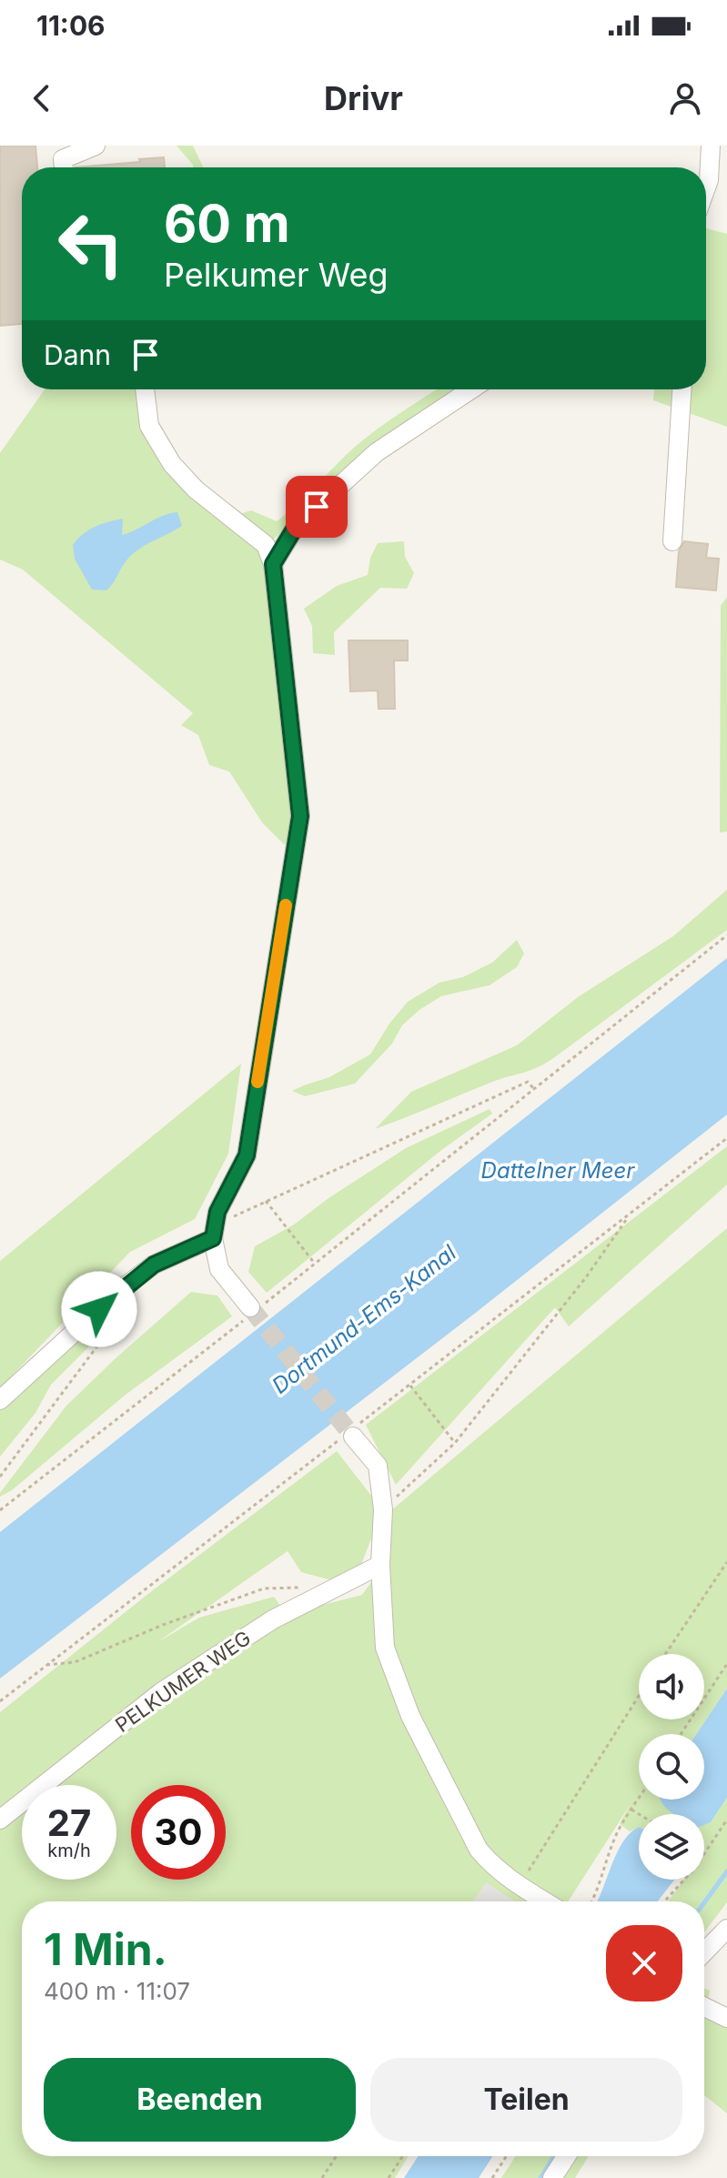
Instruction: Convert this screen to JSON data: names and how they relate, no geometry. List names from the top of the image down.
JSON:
{
  "streets": {
    "street": ["PELKUMER WEG"]
  },
  "water": ["Dattelner Meer", "Dortmund-Ems-Kanal"],
  "page": {
    "status": "11:06",
    "header": "Drivr",
    "turn": ["60 m", "Pelkumer Weg"],
    "then": "Dann",
    "speed": "27 km/h",
    "limit": "30",
    "heading": ["1 Min.", "400 m · 11:07"],
    "buttons": ["Beenden", "Teilen"]
  }
}
